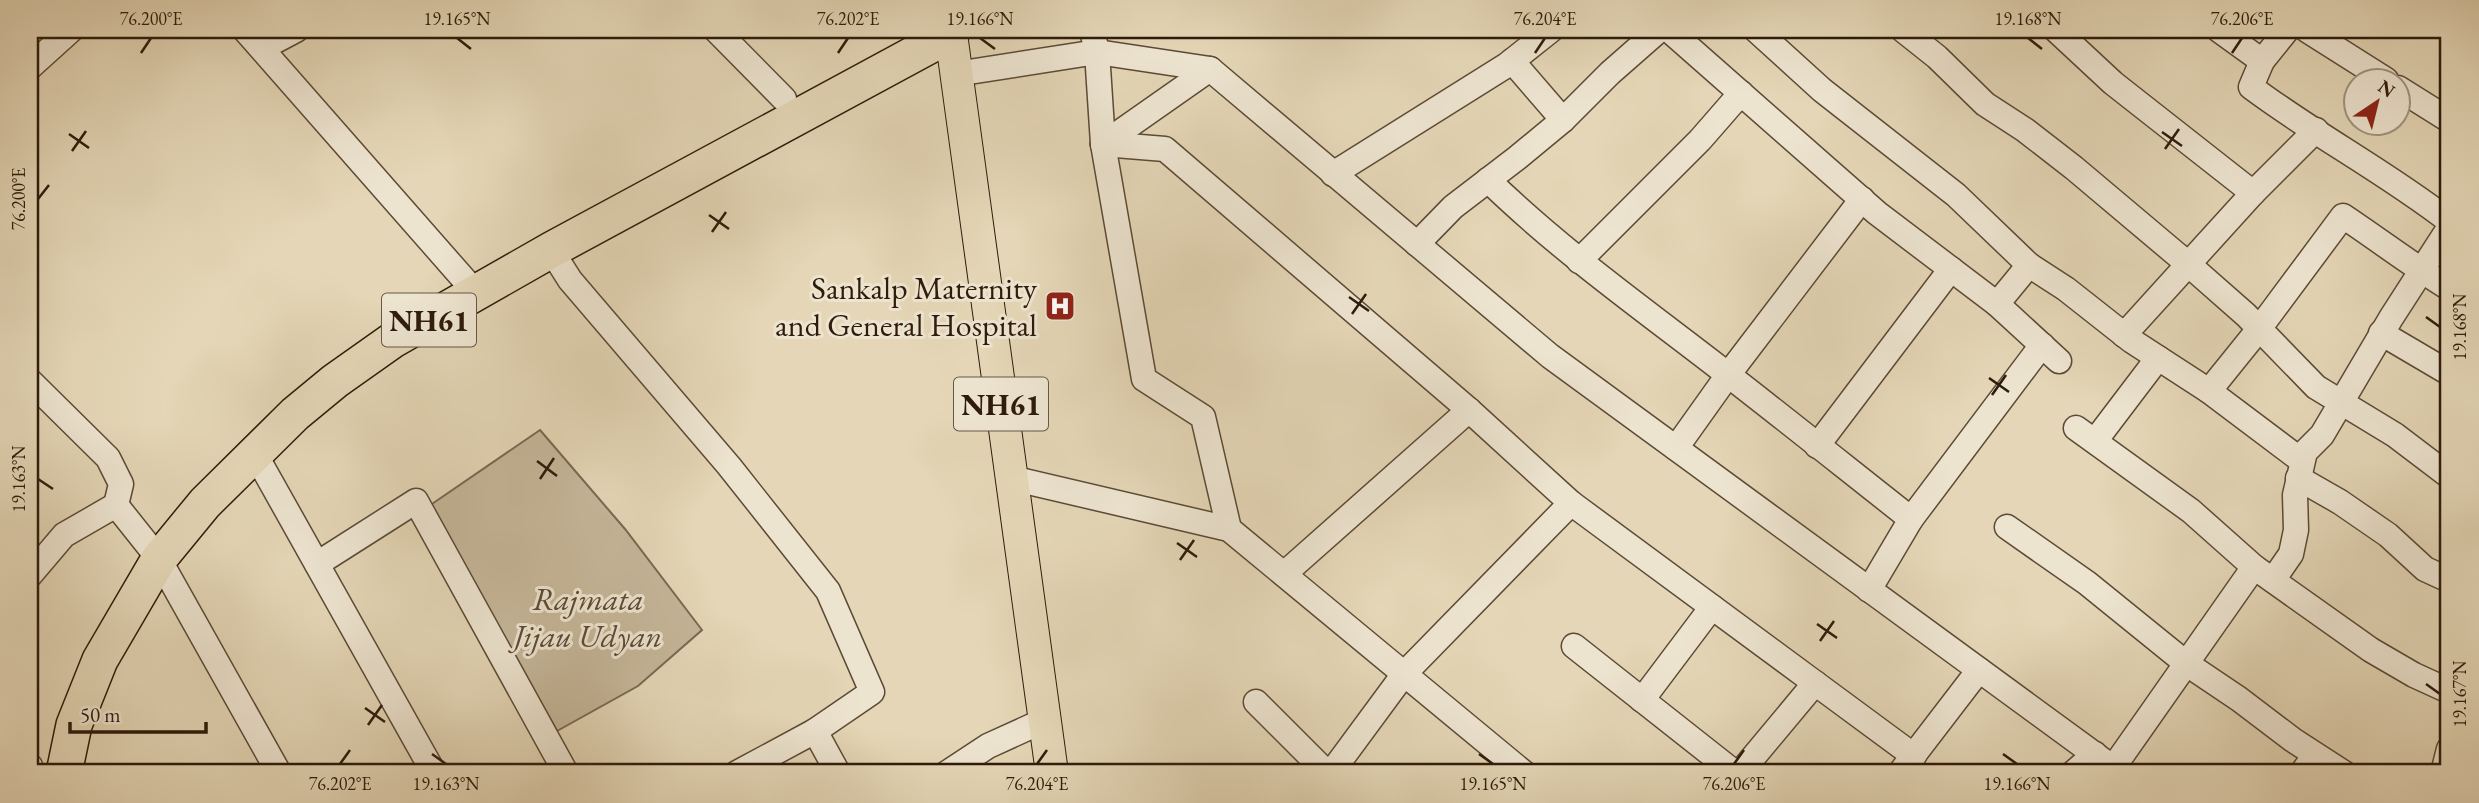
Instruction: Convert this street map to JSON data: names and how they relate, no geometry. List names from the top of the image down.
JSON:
{
  "streets": {
    "highway": ["NH61"]
  },
  "parks": ["Rajmata Jijau Udyan"],
  "places": {
    "hospital": ["Sankalp Maternity and General Hospital"]
  },
  "scale_bar": "50 m",
  "north": "top right",
  "coordinates": [
    "76.200°E",
    "19.165°N",
    "76.202°E",
    "19.166°N",
    "76.204°E",
    "19.168°N",
    "76.206°E",
    "19.163°N",
    "19.167°N"
  ]
}
